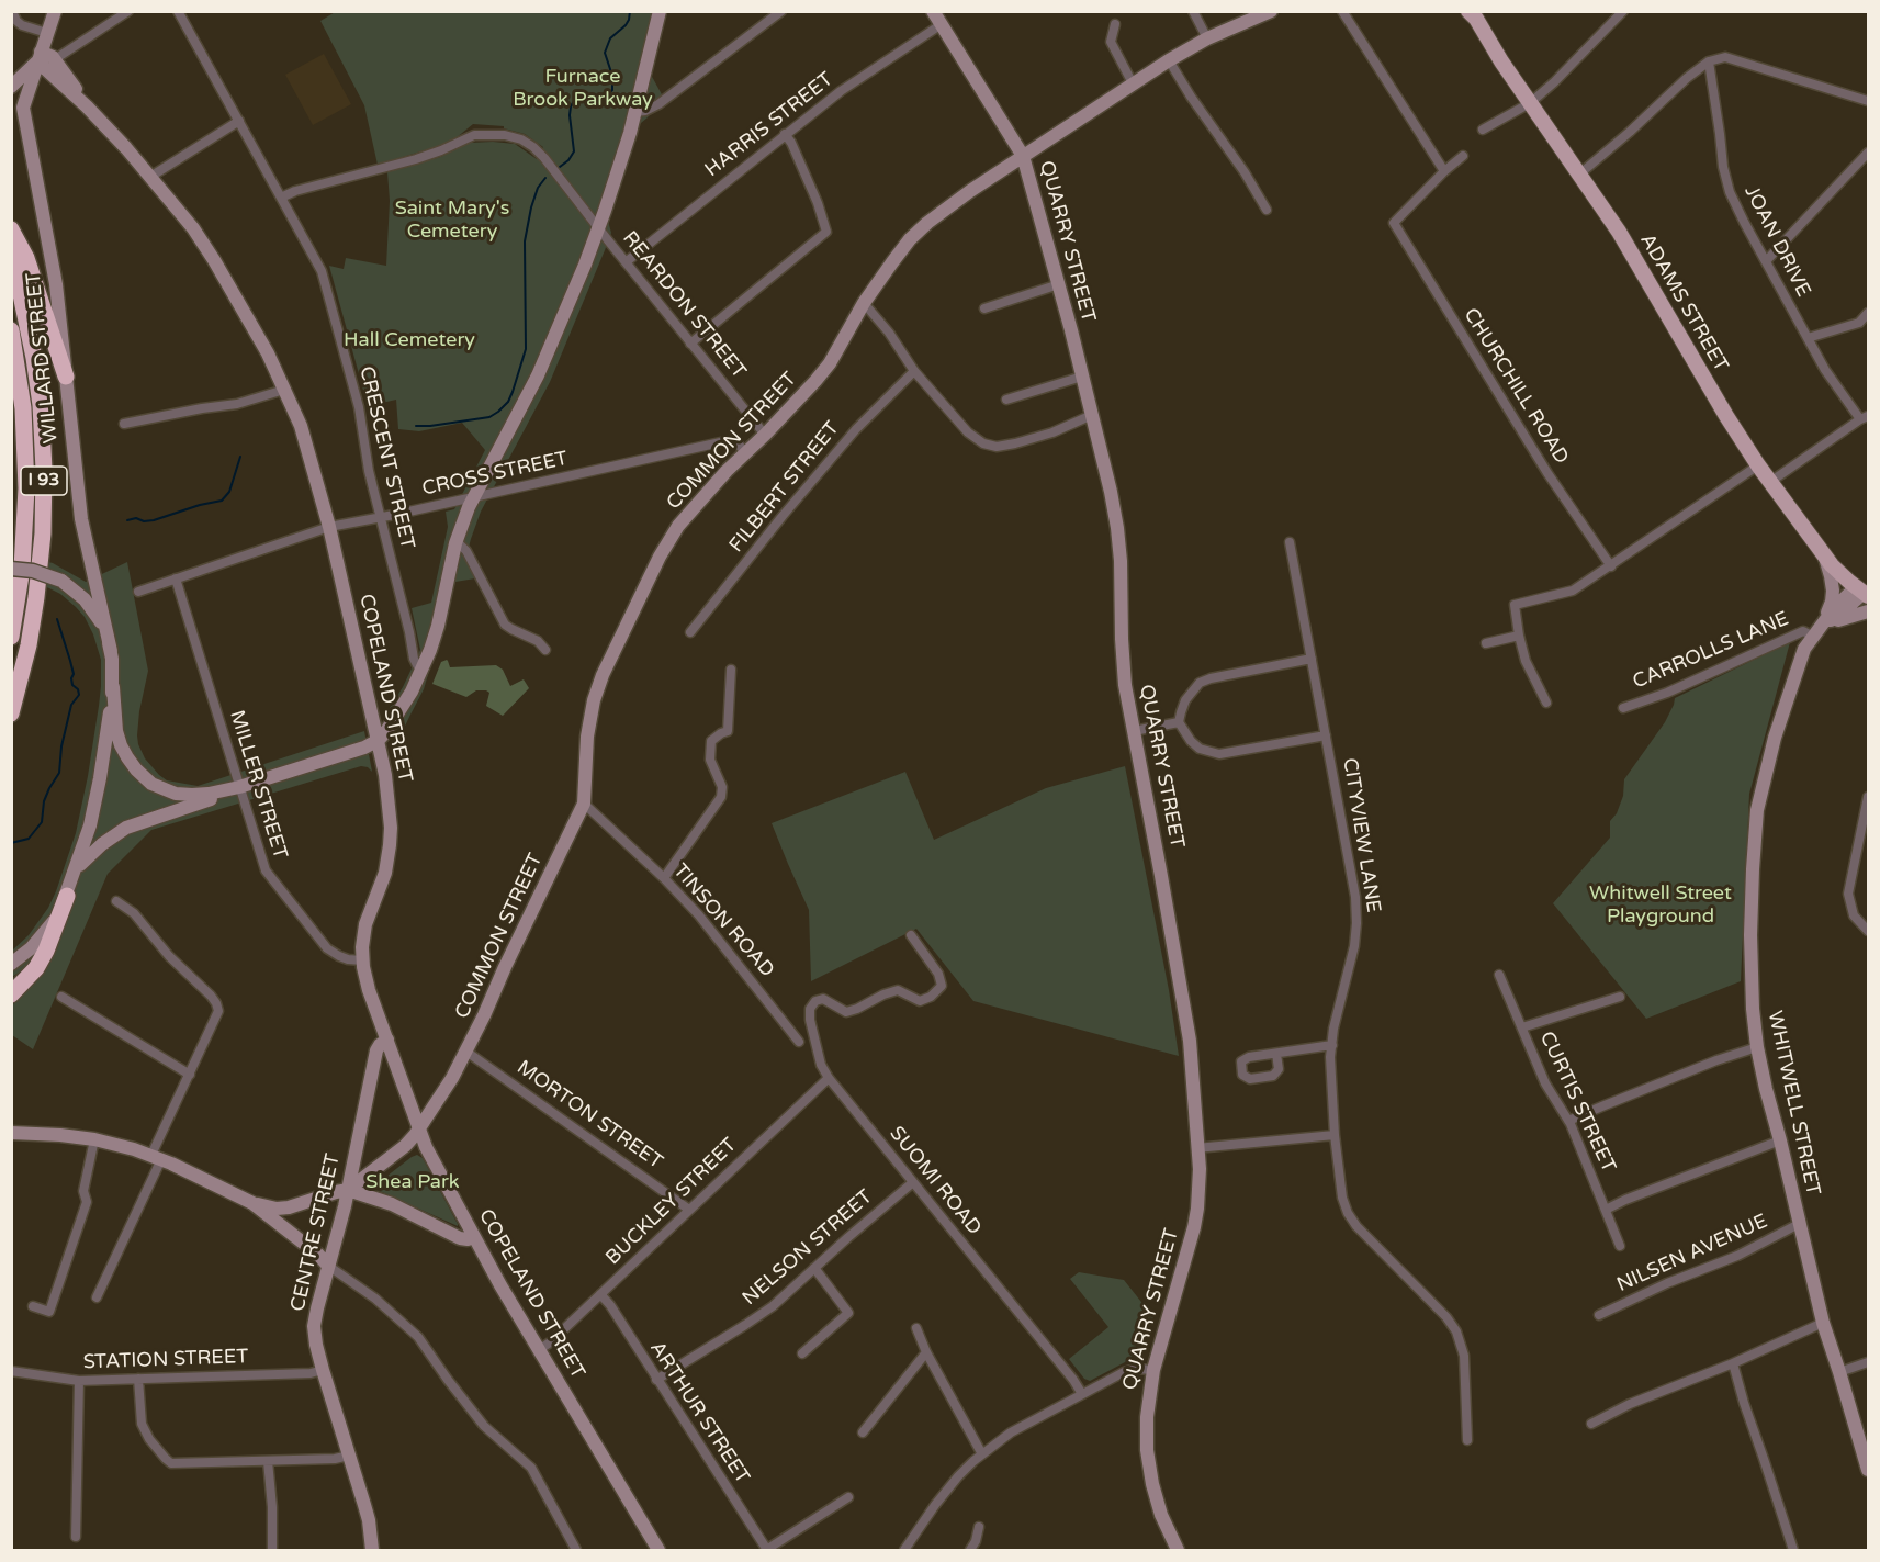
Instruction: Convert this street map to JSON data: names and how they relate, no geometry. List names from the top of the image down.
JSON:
{
  "streets": {
    "highway": ["I 93"],
    "main road": [
      "QUARRY STREET",
      "ADAMS STREET",
      "WILLARD STREET",
      "COMMON STREET",
      "COPELAND STREET",
      "WHITWELL STREET",
      "CENTRE STREET"
    ],
    "street": [
      "HARRIS STREET",
      "JOAN DRIVE",
      "REARDON STREET",
      "CHURCHILL ROAD",
      "CRESCENT STREET",
      "CROSS STREET",
      "FILBERT STREET",
      "CARROLLS LANE",
      "MILLER STREET",
      "CITYVIEW LANE",
      "TINSON ROAD",
      "CURTIS STREET",
      "MORTON STREET",
      "SUOMI ROAD",
      "BUCKLEY STREET",
      "NELSON STREET",
      "NILSEN AVENUE",
      "STATION STREET",
      "ARTHUR STREET"
    ]
  },
  "crossings": [
    ["HARRIS STREET", "QUARRY STREET"],
    ["HARRIS STREET", "REARDON STREET"],
    ["QUARRY STREET", "COMMON STREET"],
    ["ADAMS STREET", "WHITWELL STREET"],
    ["REARDON STREET", "COMMON STREET"],
    ["REARDON STREET", "CRESCENT STREET"],
    ["WILLARD STREET", "COPELAND STREET"],
    ["COMMON STREET", "CROSS STREET"],
    ["COMMON STREET", "COPELAND STREET"],
    ["COMMON STREET", "TINSON ROAD"],
    ["COMMON STREET", "MORTON STREET"],
    ["COMMON STREET", "CENTRE STREET"],
    ["CRESCENT STREET", "CROSS STREET"],
    ["CROSS STREET", "COPELAND STREET"],
    ["CROSS STREET", "MILLER STREET"],
    ["CARROLLS LANE", "WHITWELL STREET"],
    ["COPELAND STREET", "MILLER STREET"],
    ["COPELAND STREET", "BUCKLEY STREET"],
    ["COPELAND STREET", "CENTRE STREET"],
    ["WHITWELL STREET", "NILSEN AVENUE"],
    ["MORTON STREET", "BUCKLEY STREET"],
    ["SUOMI ROAD", "BUCKLEY STREET"],
    ["SUOMI ROAD", "NELSON STREET"],
    ["BUCKLEY STREET", "ARTHUR STREET"],
    ["CENTRE STREET", "STATION STREET"],
    ["NELSON STREET", "ARTHUR STREET"]
  ],
  "parks": [
    "Furnace Brook Parkway",
    "Saint Mary's Cemetery",
    "Hall Cemetery",
    "Whitwell Street Playground",
    "Shea Park"
  ]
}
